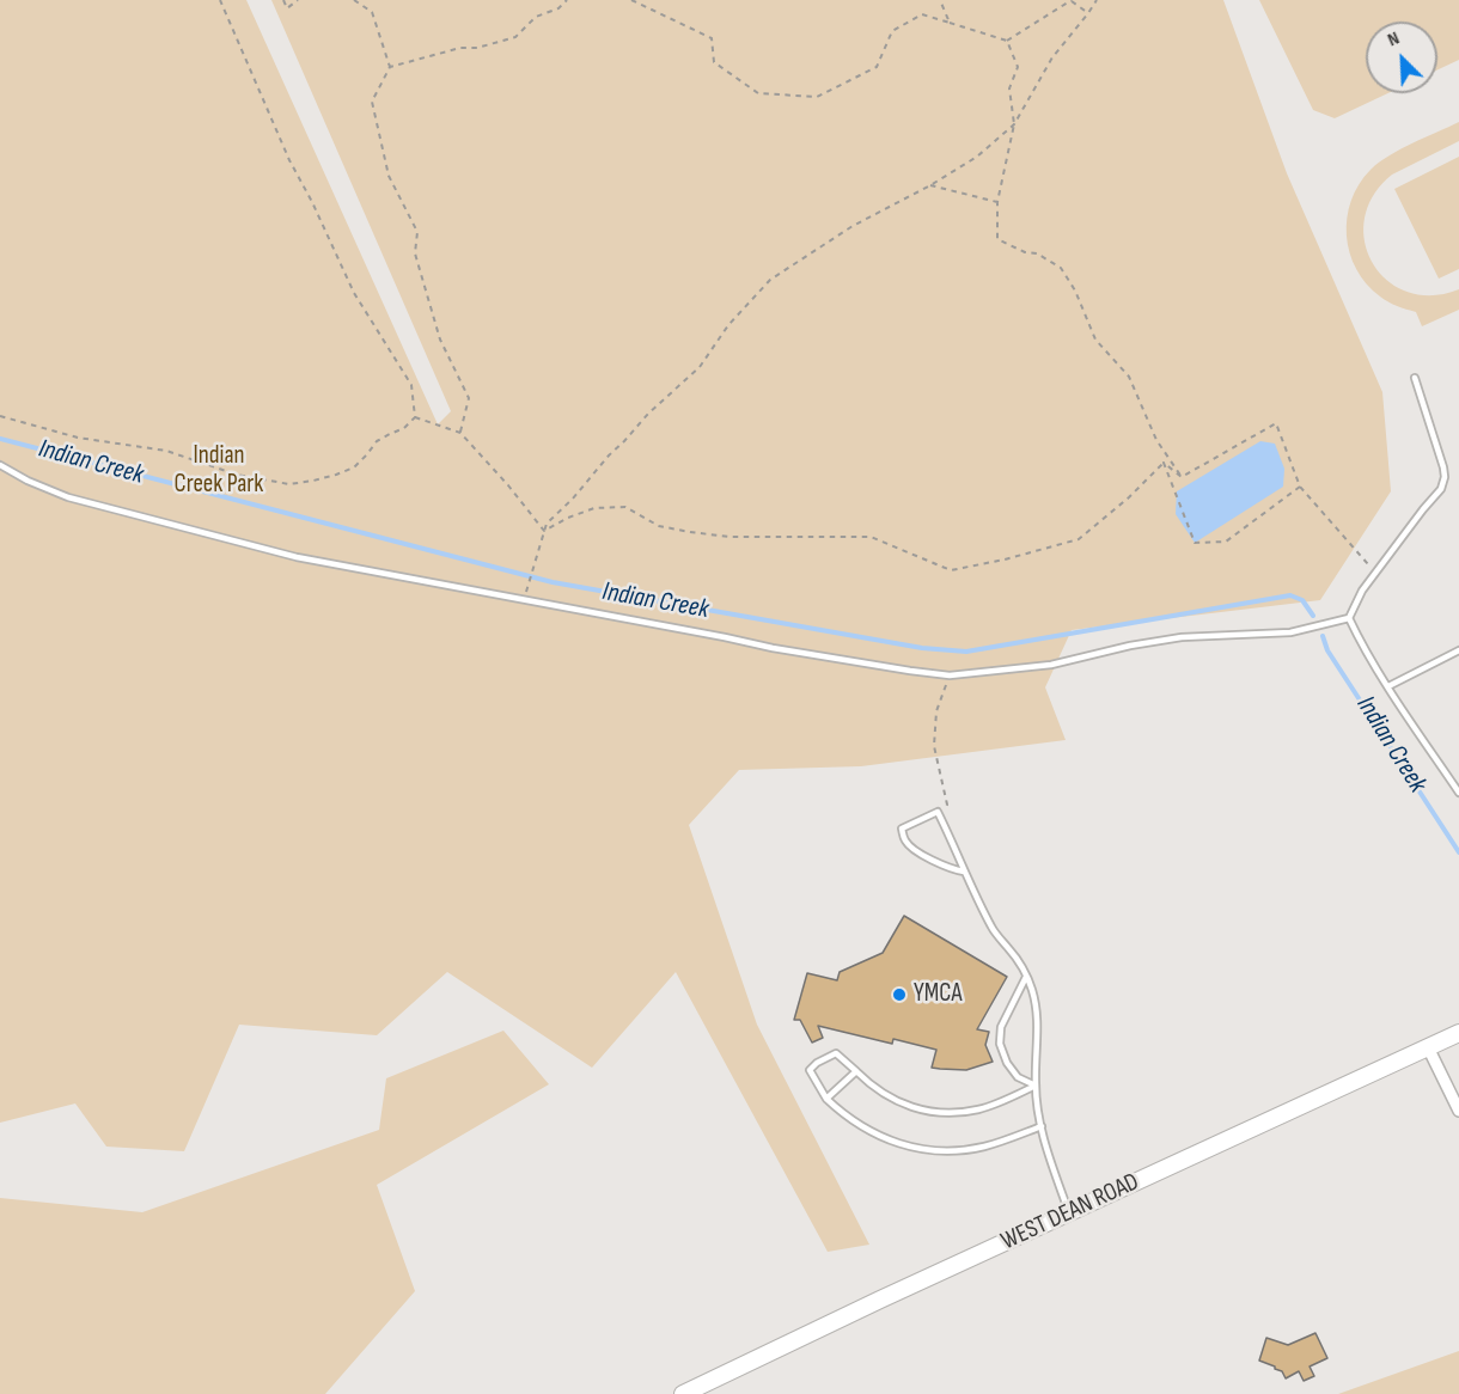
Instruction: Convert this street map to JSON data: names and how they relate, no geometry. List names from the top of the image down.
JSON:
{
  "streets": {
    "street": ["WEST DEAN ROAD"]
  },
  "water": ["Indian Creek"],
  "parks": ["Indian Creek Park"],
  "places": ["YMCA"],
  "north": "top left"
}
